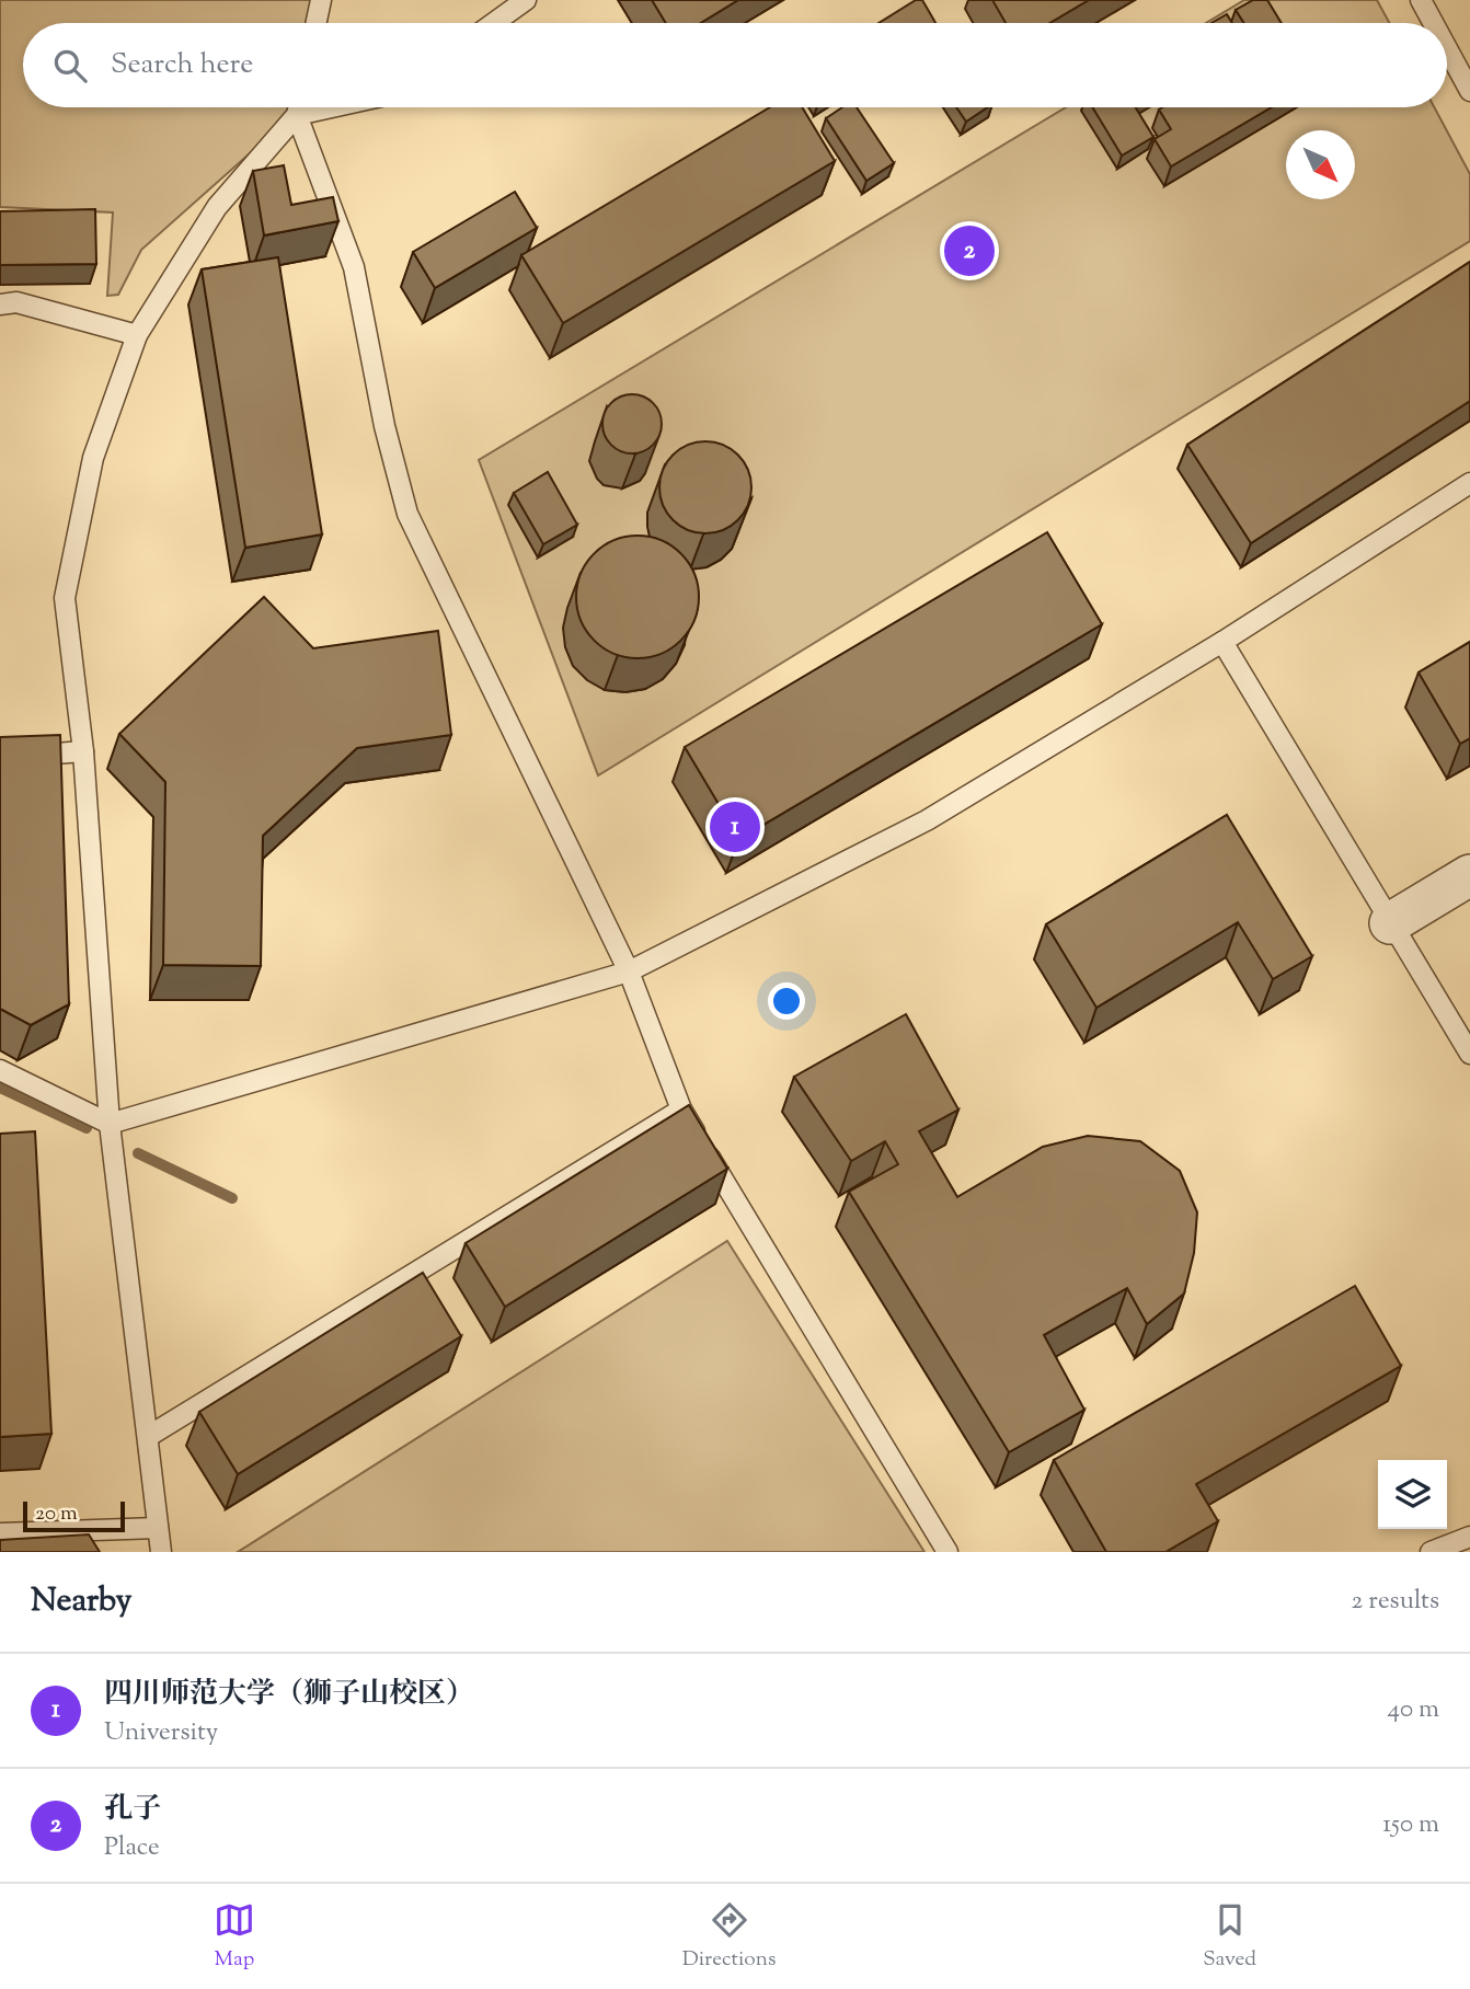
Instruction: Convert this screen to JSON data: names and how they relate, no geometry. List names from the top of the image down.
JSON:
{
  "scale_bar": "20 m",
  "north": "bottom right",
  "page": {
    "search": "Search here",
    "pins": ["2", "1"],
    "scale": "20 m",
    "heading": ["Nearby", "2 results"],
    "list": [
      {
        "mark": "1",
        "name": "四川师范大学（狮子山校区）",
        "note": "University",
        "value": "40 m"
      },
      {
        "mark": "2",
        "name": "孔子",
        "note": "Place",
        "value": "150 m"
      }
    ],
    "nav": ["Map", "Directions", "Saved"]
  }
}
